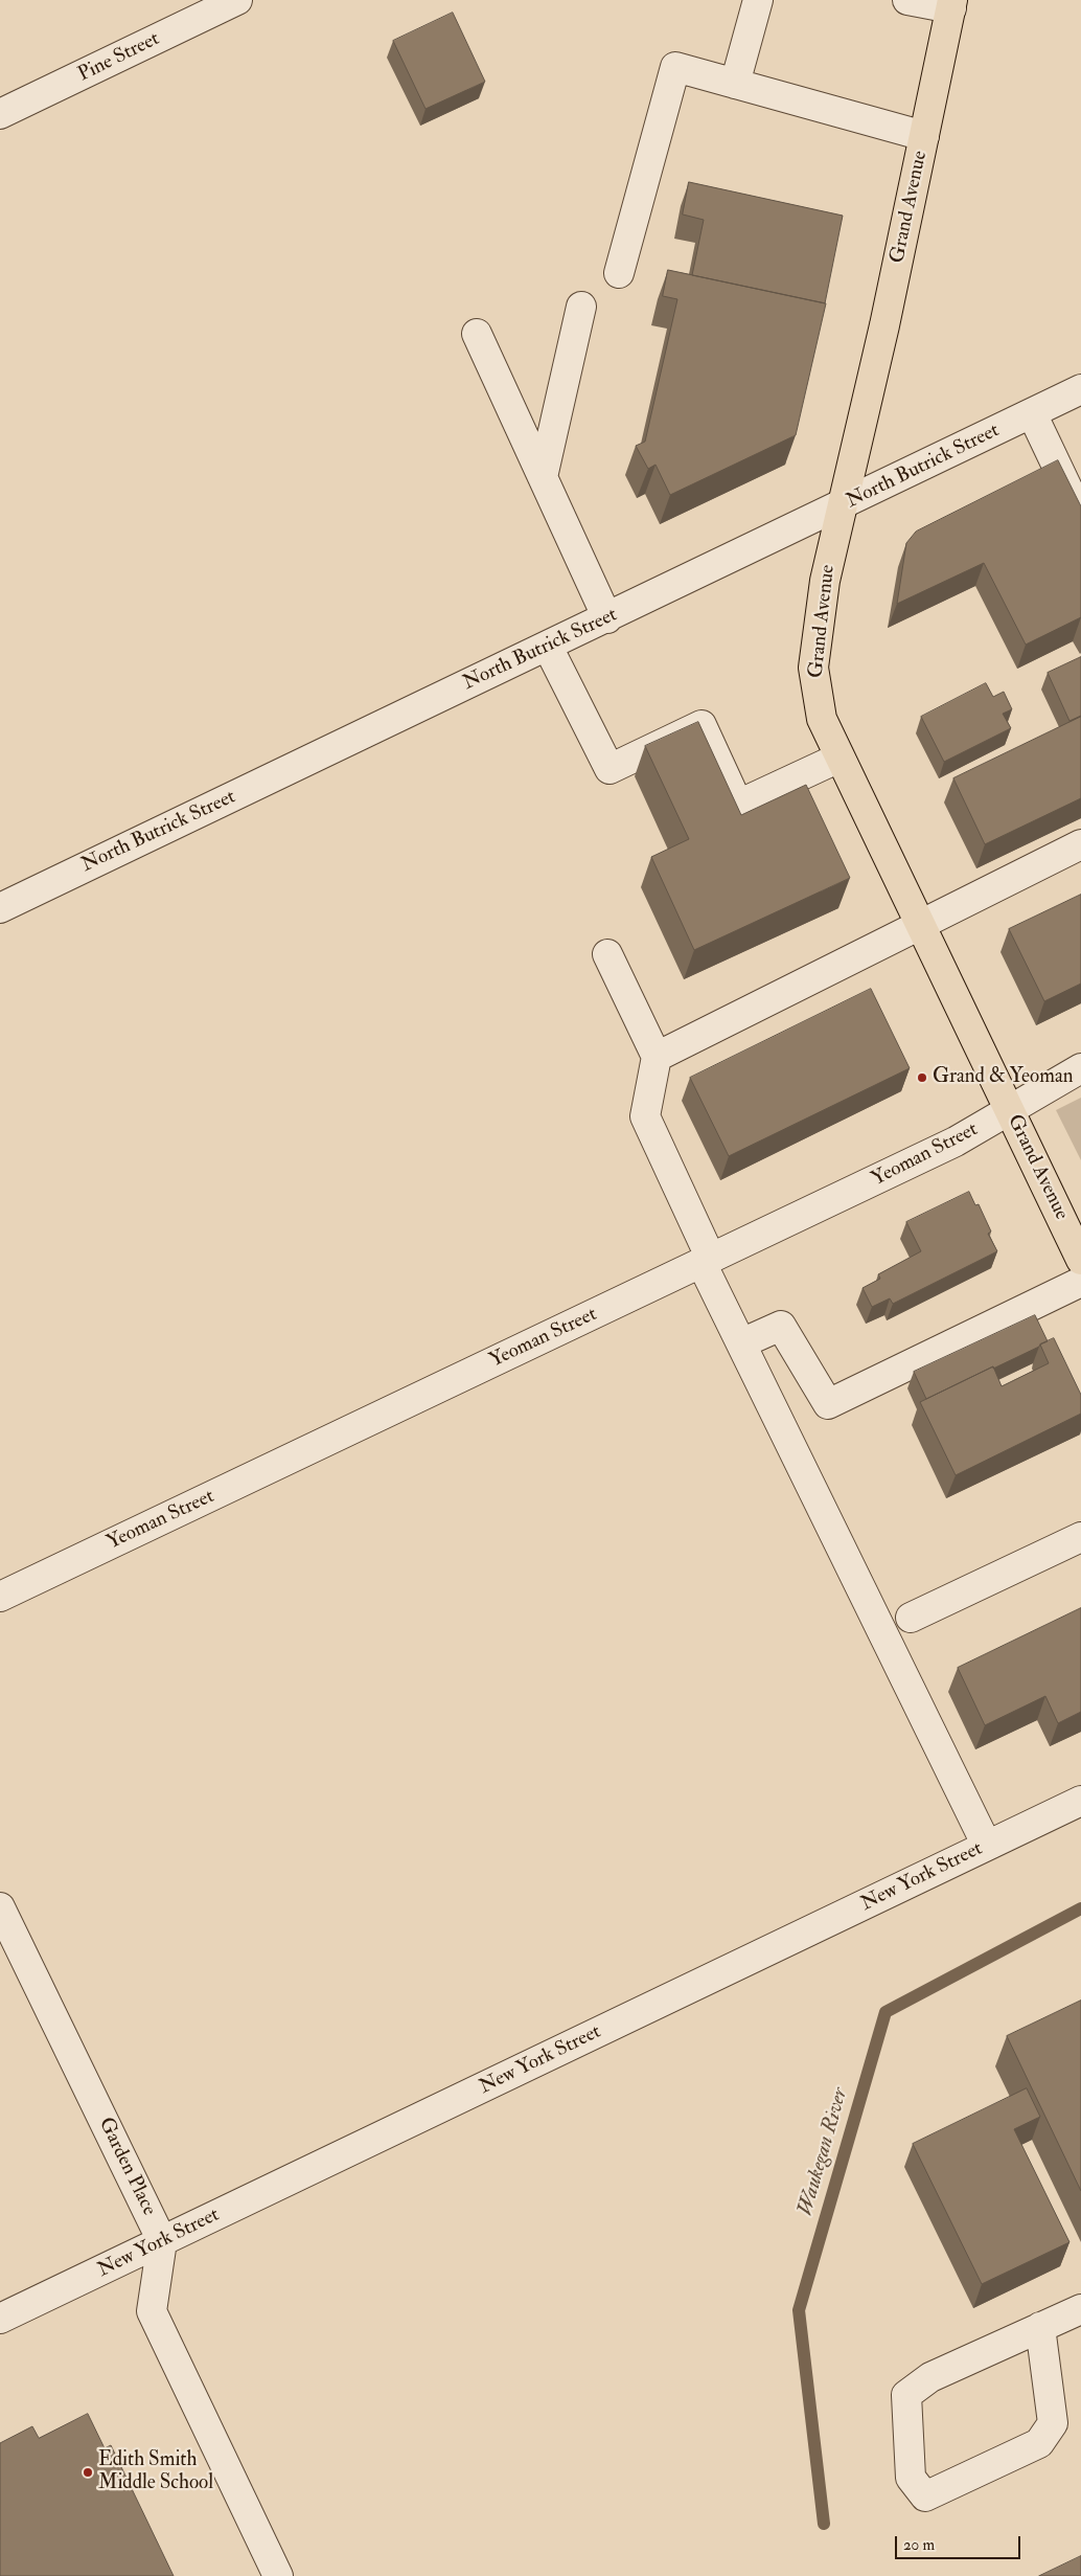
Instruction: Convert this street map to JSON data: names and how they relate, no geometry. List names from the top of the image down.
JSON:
{
  "streets": {
    "main road": ["Grand Avenue"],
    "street": [
      "Pine Street",
      "North Butrick Street",
      "Yeoman Street",
      "New York Street",
      "Garden Place"
    ]
  },
  "crossings": [
    ["Grand Avenue", "North Butrick Street"],
    ["Grand Avenue", "Yeoman Street"],
    ["New York Street", "Garden Place"]
  ],
  "water": ["Waukegan River"],
  "places": ["Grand & Yeoman", "Edith Smith Middle School"],
  "scale_bar": "20 m"
}
